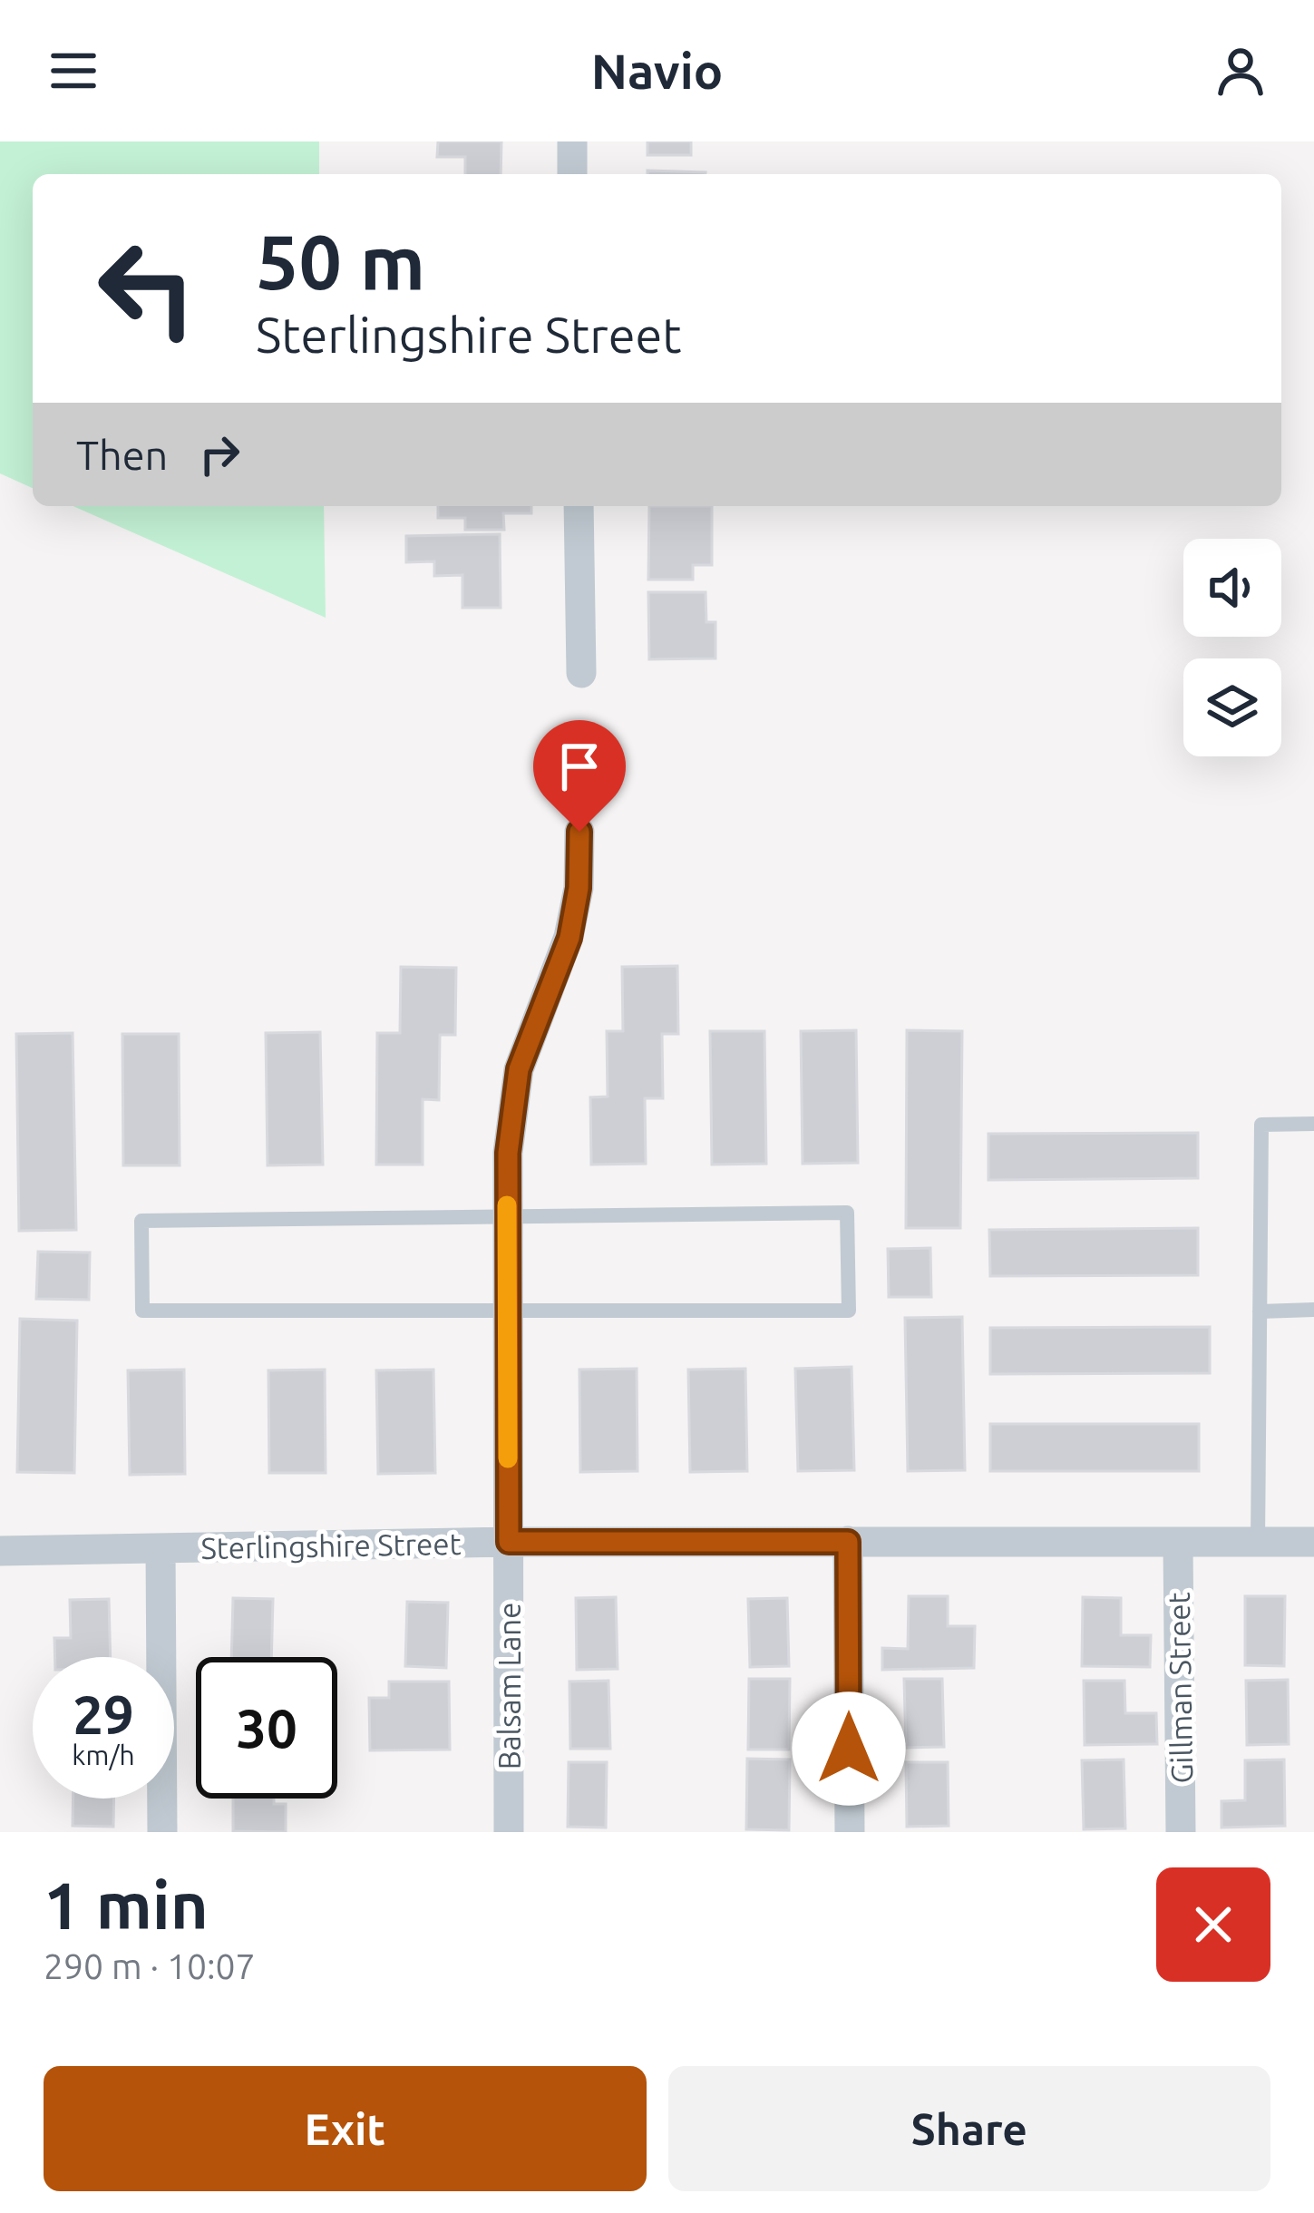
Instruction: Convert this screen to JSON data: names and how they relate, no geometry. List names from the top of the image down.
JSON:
{
  "streets": {
    "street": ["Sterlingshire Street", "Balsam Lane", "Gillman Street"]
  },
  "crossings": [
    ["Sterlingshire Street", "Balsam Lane"],
    ["Sterlingshire Street", "Gillman Street"]
  ],
  "page": {
    "header": "Navio",
    "turn": ["50 m", "Sterlingshire Street"],
    "then": "Then",
    "speed": "29 km/h",
    "limit": "30",
    "heading": ["1 min", "290 m · 10:07"],
    "buttons": ["Exit", "Share"]
  }
}
